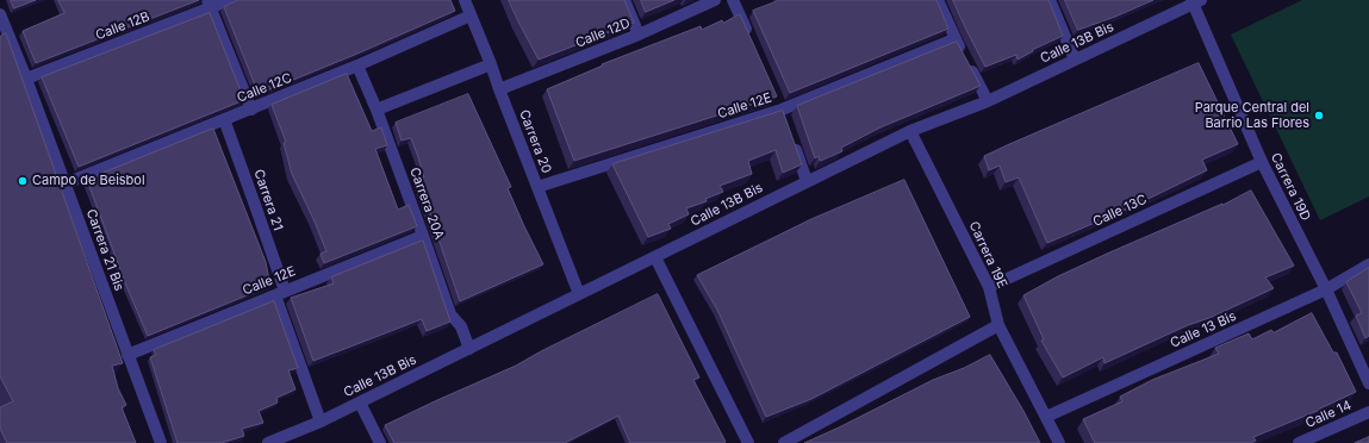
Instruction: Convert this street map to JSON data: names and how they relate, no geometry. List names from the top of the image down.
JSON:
{
  "streets": {
    "street": [
      "Calle 12B",
      "Calle 12D",
      "Calle 13B Bis",
      "Calle 12C",
      "Calle 12E",
      "Carrera 20",
      "Carrera 19D",
      "Carrera 21",
      "Carrera 20A",
      "Calle 13C",
      "Carrera 21 Bis",
      "Carrera 19E",
      "Calle 13 Bis",
      "Calle 14"
    ]
  },
  "crossings": [
    ["Calle 12B", "Carrera 21 Bis"],
    ["Calle 12D", "Carrera 20"],
    ["Calle 13B Bis", "Carrera 20"],
    ["Calle 13B Bis", "Carrera 19D"],
    ["Calle 13B Bis", "Carrera 21"],
    ["Calle 13B Bis", "Carrera 20A"],
    ["Calle 13B Bis", "Carrera 19E"],
    ["Calle 12C", "Carrera 20"],
    ["Calle 12C", "Carrera 21"],
    ["Calle 12C", "Carrera 20A"],
    ["Calle 12C", "Carrera 21 Bis"],
    ["Calle 12E", "Carrera 20"],
    ["Calle 12E", "Carrera 21"],
    ["Calle 12E", "Carrera 20A"],
    ["Calle 12E", "Carrera 21 Bis"],
    ["Carrera 19D", "Calle 13C"],
    ["Carrera 19D", "Calle 13 Bis"],
    ["Calle 13C", "Carrera 19E"],
    ["Carrera 19E", "Calle 13 Bis"]
  ],
  "places": ["Parque Central del Barrio Las Flores", "Campo de Beisbol"]
}
